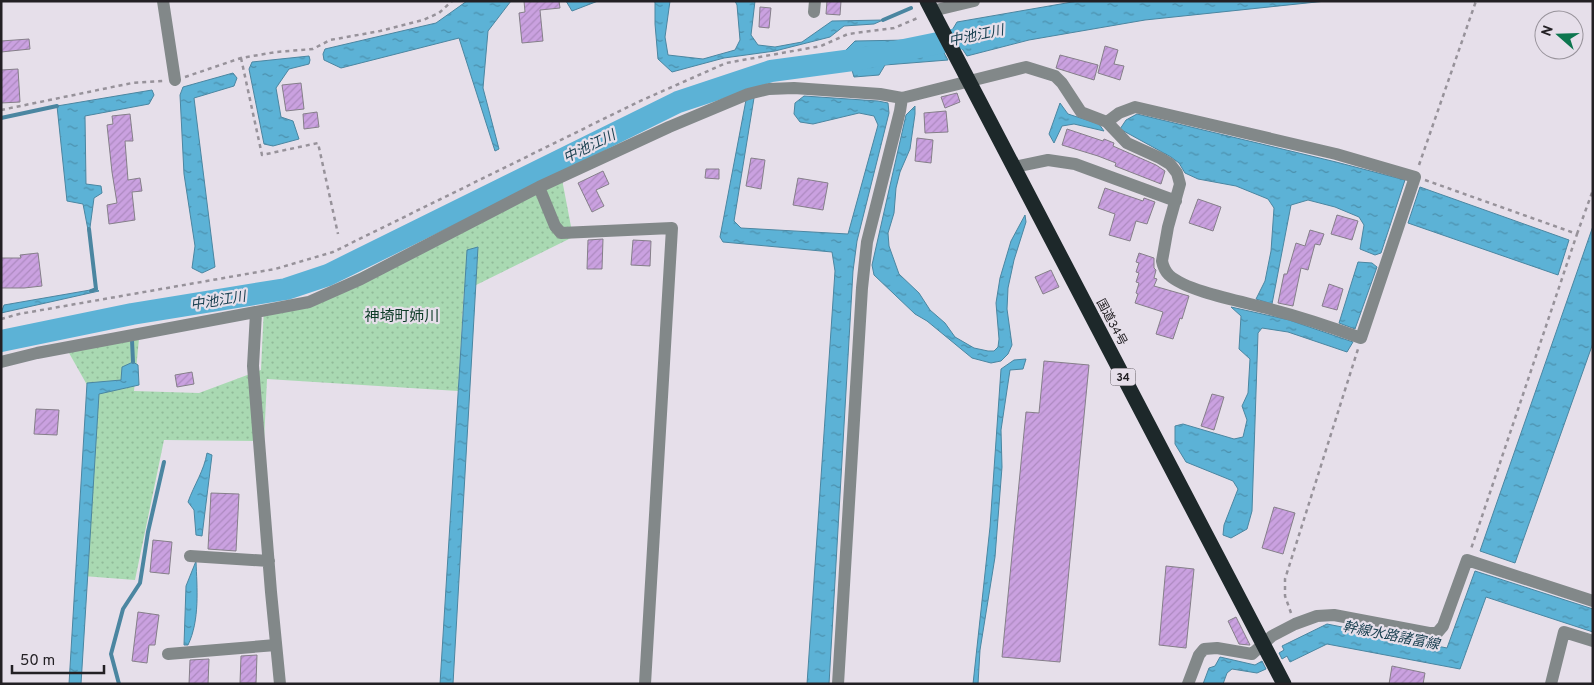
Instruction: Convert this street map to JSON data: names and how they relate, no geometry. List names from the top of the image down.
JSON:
{
  "streets": {
    "highway": ["国道34号", "34"]
  },
  "districts": ["神埼町姉川"],
  "water": ["中池江川", "幹線水路諸富線"],
  "scale_bar": "50 m",
  "north": "left"
}
